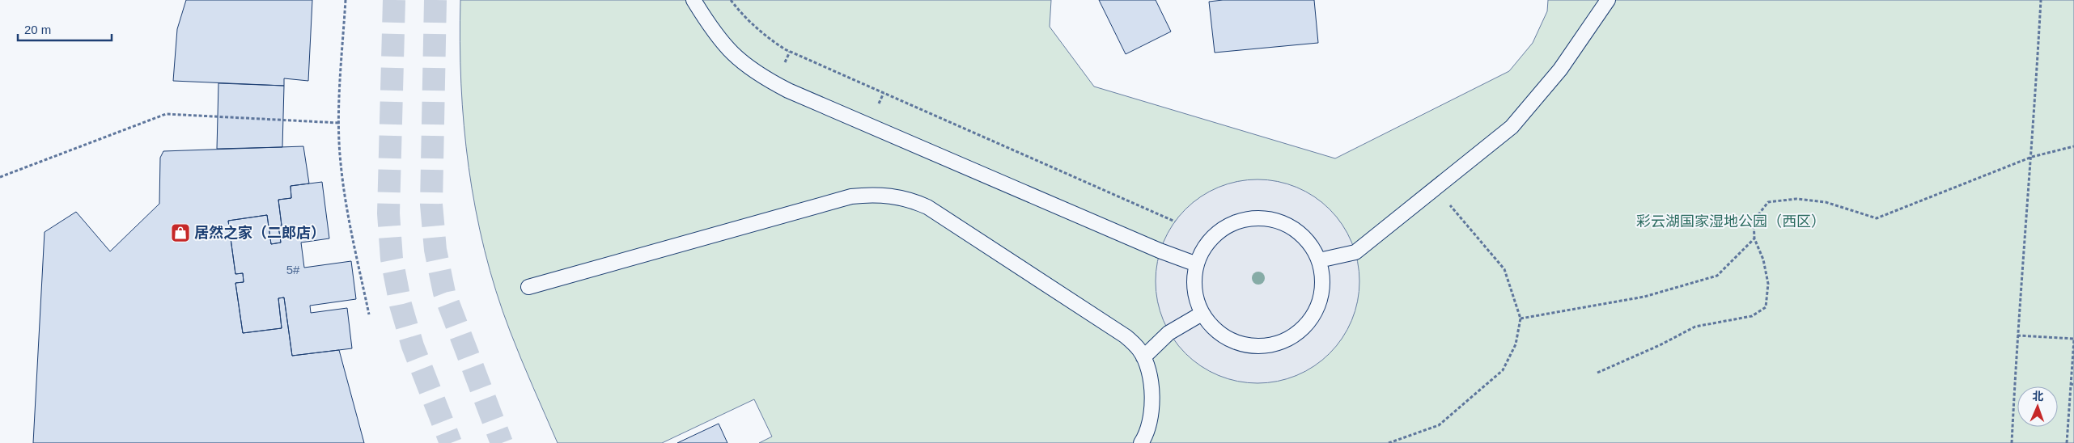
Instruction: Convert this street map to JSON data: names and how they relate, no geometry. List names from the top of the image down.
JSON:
{
  "parks": ["彩云湖国家湿地公园（西区）"],
  "places": {
    "shop": ["居然之家（二郎店）"]
  },
  "house_numbers": ["5#"],
  "scale_bar": "20 m",
  "north": "top"
}
